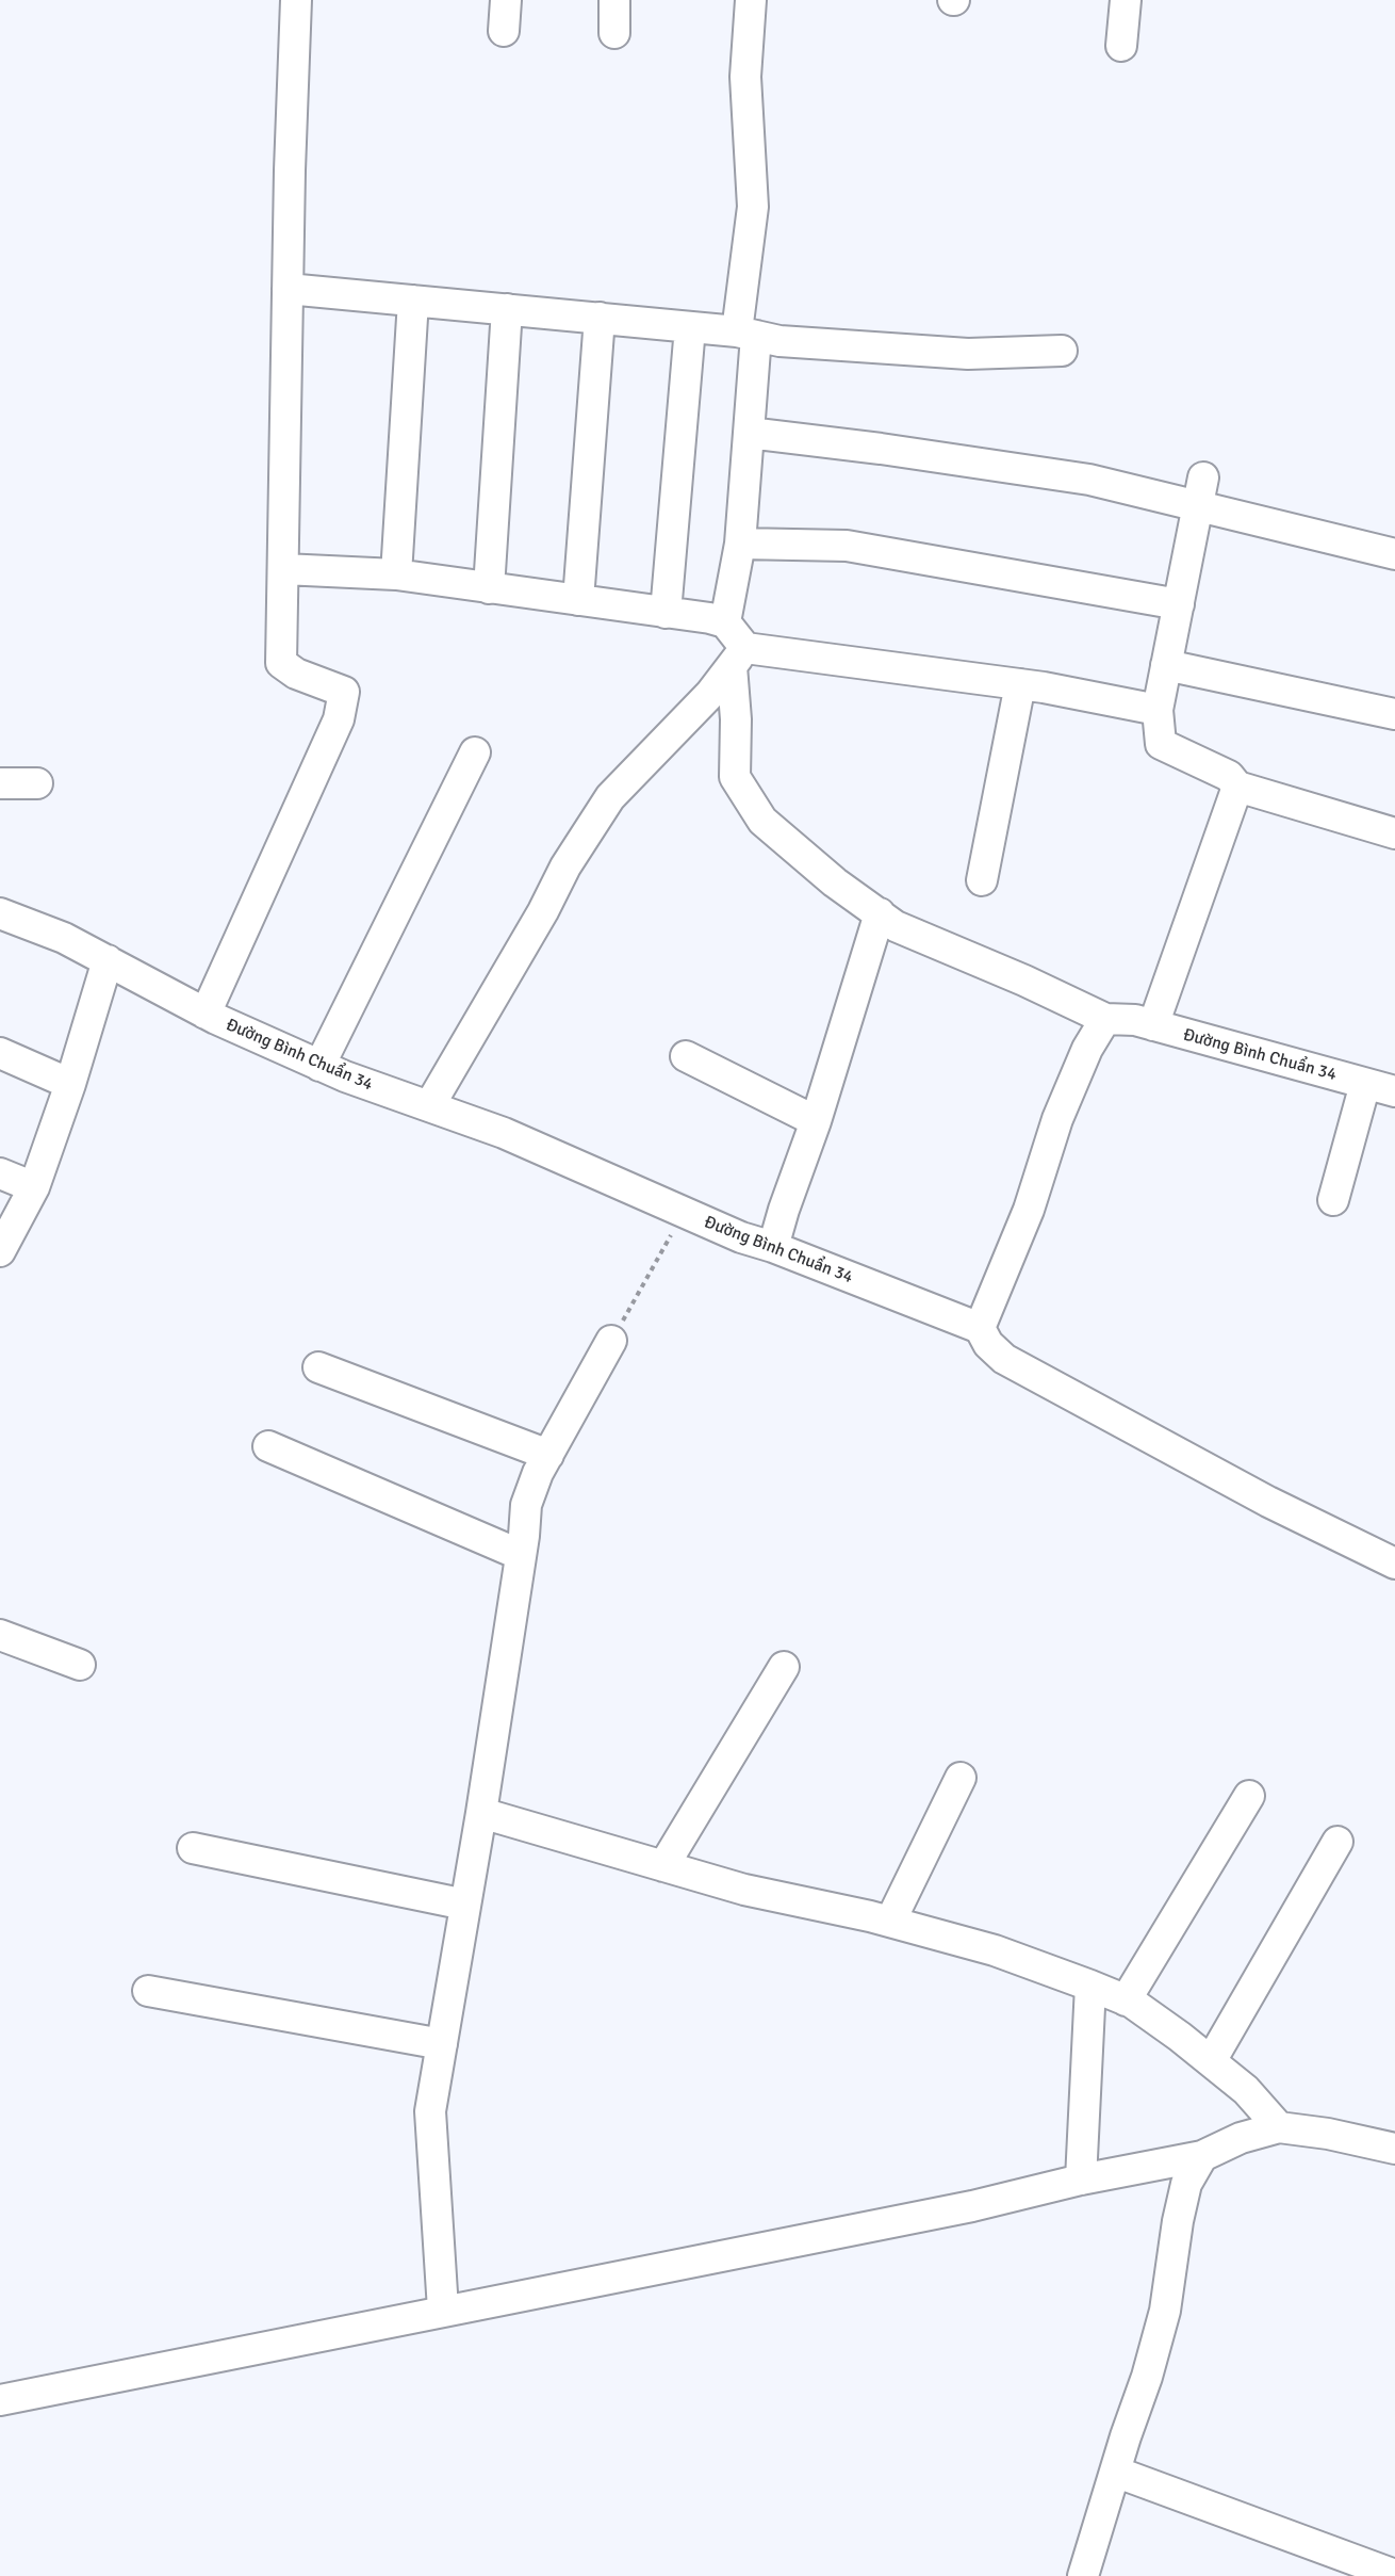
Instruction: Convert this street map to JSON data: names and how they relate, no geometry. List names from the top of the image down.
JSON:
{
  "streets": {
    "street": ["Đường Bình Chuẩn 34"]
  }
}
